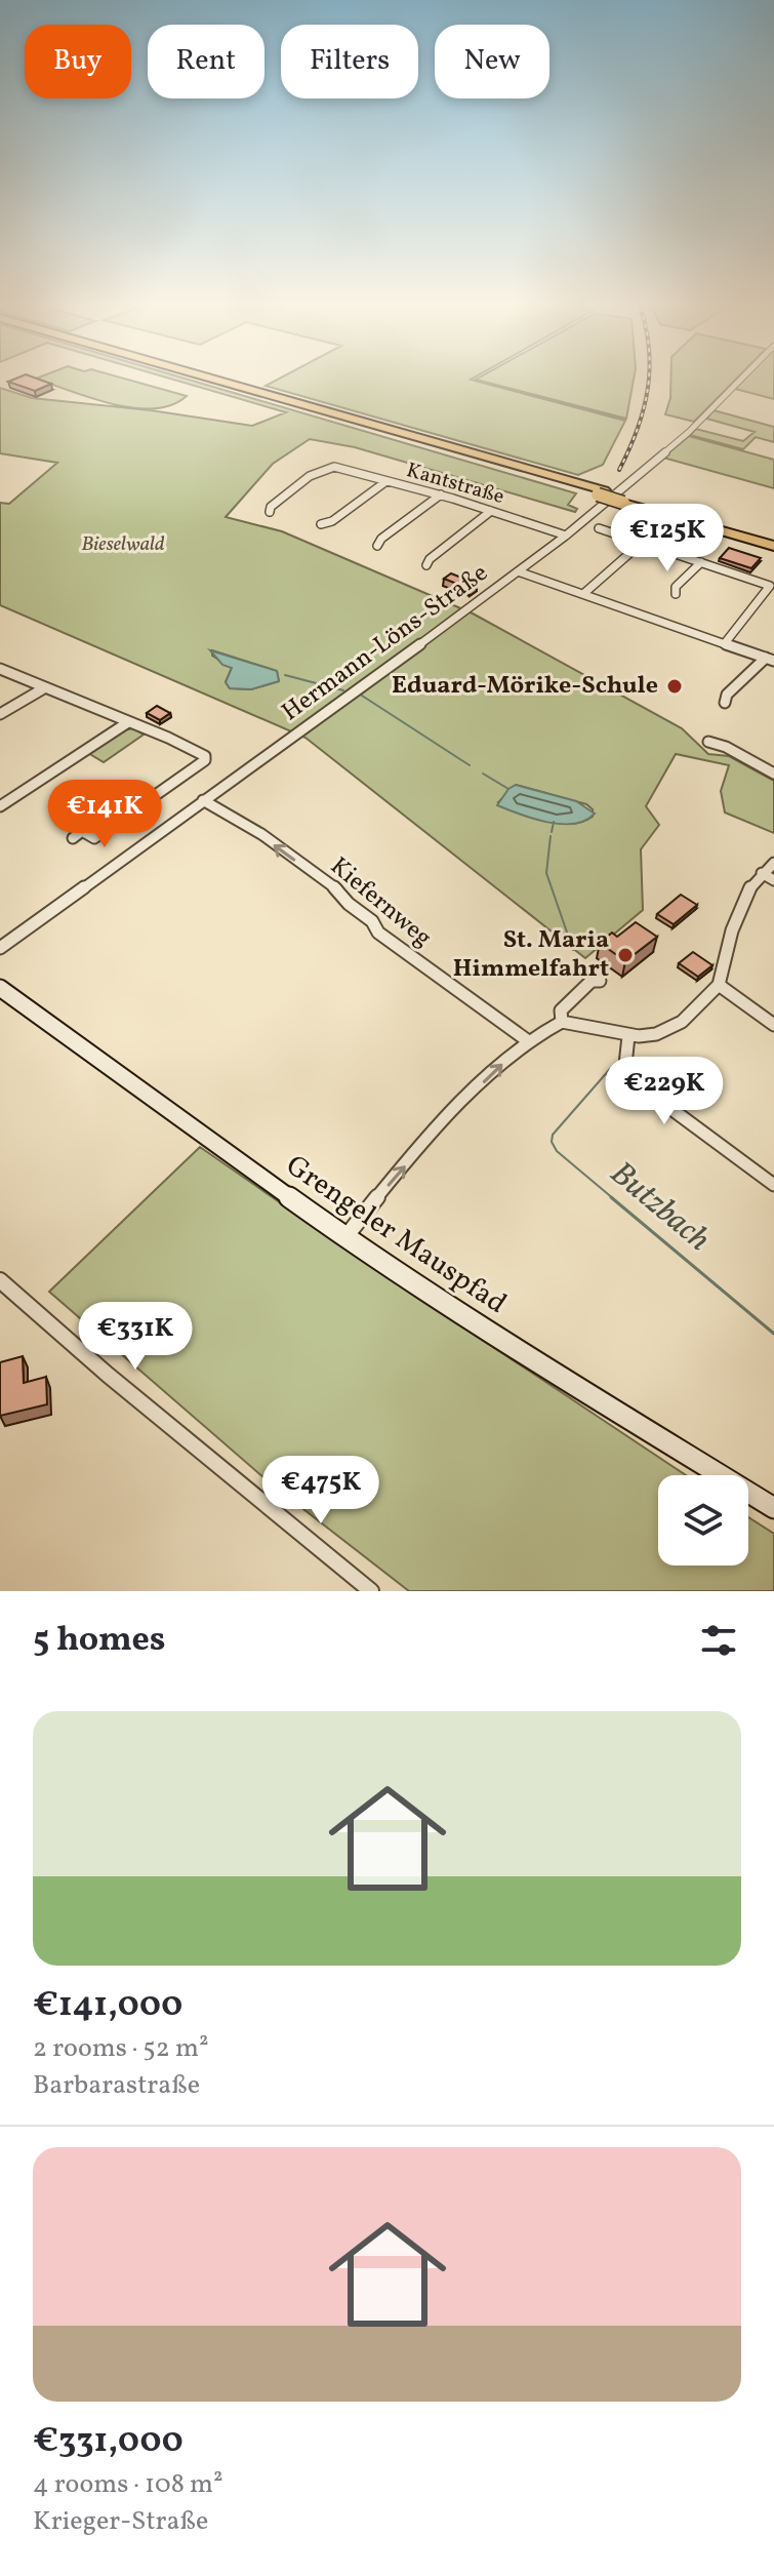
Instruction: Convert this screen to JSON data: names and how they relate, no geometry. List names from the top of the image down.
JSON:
{
  "streets": {
    "main road": ["Grengeler Mauspfad"],
    "street": ["Kantstraße", "Hermann-Löns-Straße", "Kiefernweg"]
  },
  "crossings": [
    ["Kantstraße", "Hermann-Löns-Straße"],
    ["Hermann-Löns-Straße", "Kiefernweg"]
  ],
  "one_way": ["Kiefernweg"],
  "water": ["Butzbach"],
  "parks": ["Bieselwald"],
  "places": ["Eduard-Mörike-Schule", "St. Maria Himmelfahrt"],
  "page": {
    "chip": [
      "Buy",
      "Rent",
      "Filters",
      "New"
    ],
    "price": [
      "€125K",
      "€141K",
      "€229K",
      "€331K",
      "€475K"
    ],
    "heading": "5 homes",
    "list": [
      {
        "name": "€141,000",
        "note": "2 rooms · 52 m² · Barbarastraße"
      },
      {
        "name": "€331,000",
        "note": "4 rooms · 108 m² · Krieger-Straße"
      }
    ]
  }
}
